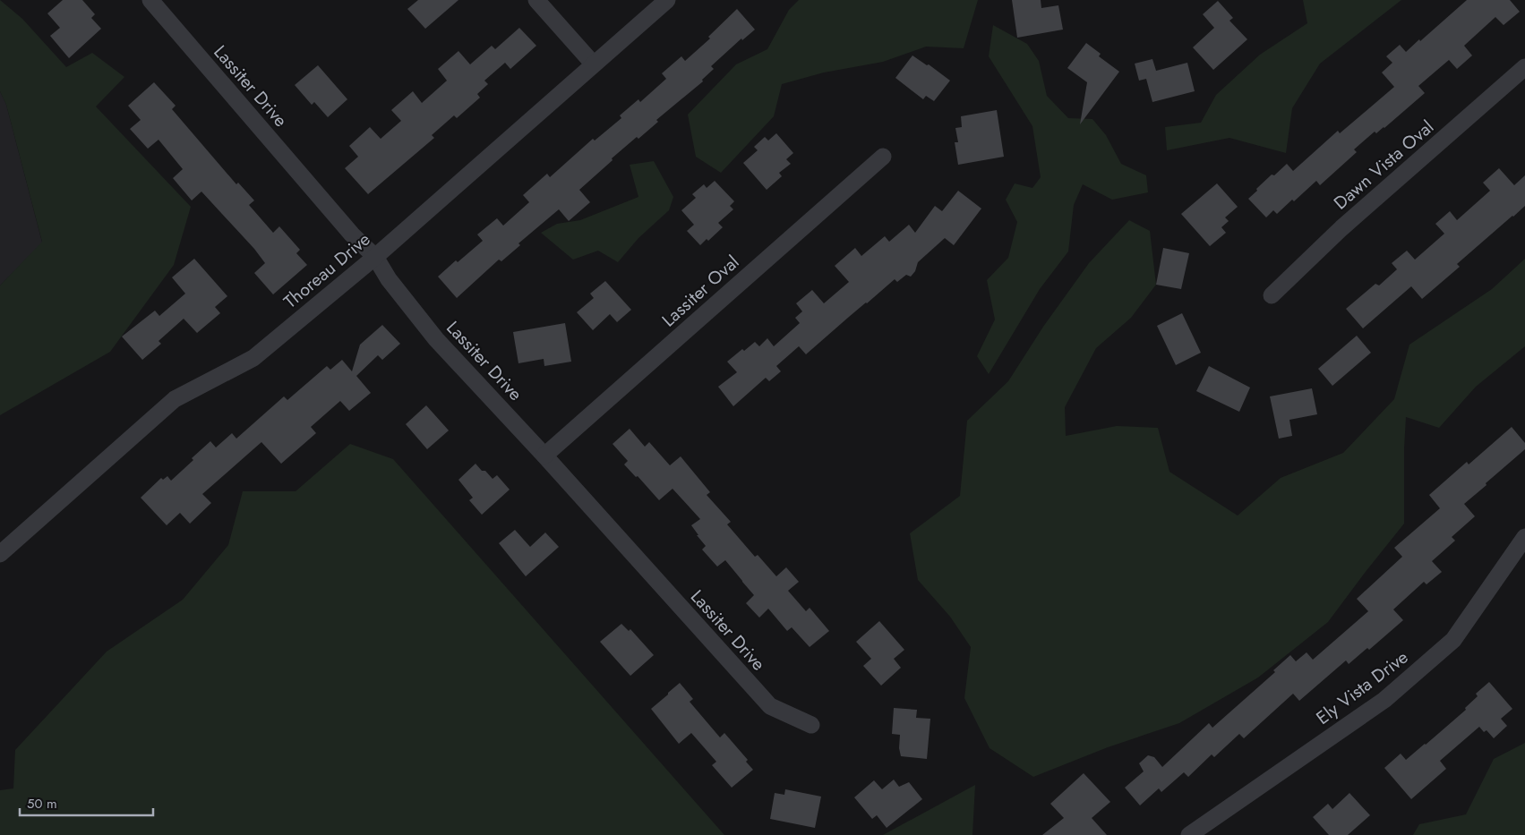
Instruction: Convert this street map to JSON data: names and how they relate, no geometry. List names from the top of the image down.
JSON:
{
  "streets": {
    "street": [
      "Lassiter Drive",
      "Dawn Vista Oval",
      "Thoreau Drive",
      "Lassiter Oval",
      "Ely Vista Drive"
    ]
  },
  "crossings": [
    ["Lassiter Drive", "Thoreau Drive"],
    ["Lassiter Drive", "Lassiter Oval"]
  ],
  "scale_bar": "50 m"
}
